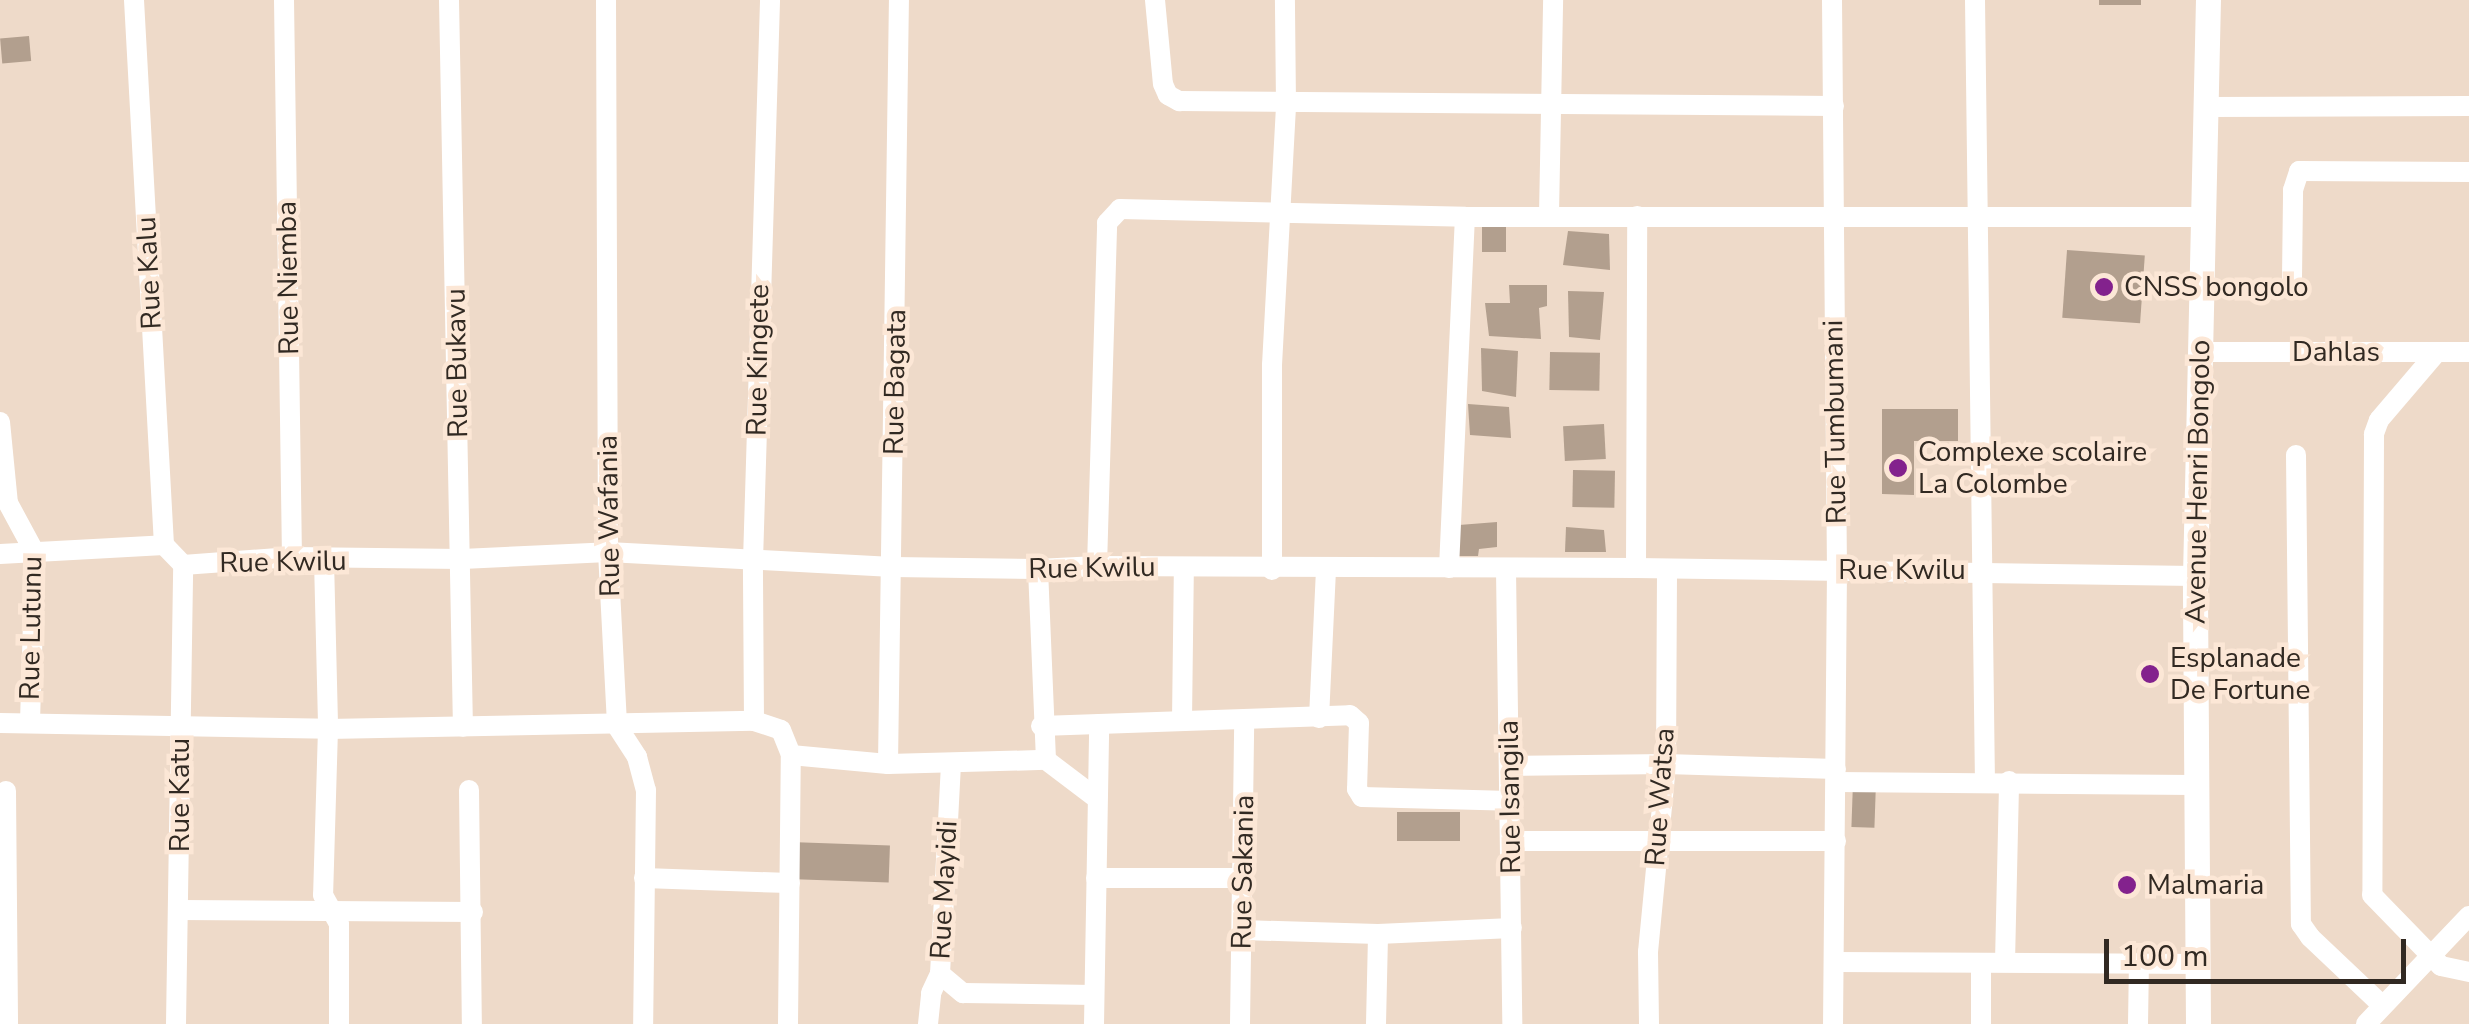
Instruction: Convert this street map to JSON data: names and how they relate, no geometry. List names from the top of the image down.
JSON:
{
  "streets": {
    "street": [
      "Rue Kalu",
      "Rue Niemba",
      "Dahlas",
      "Rue Kingete",
      "Rue Bukavu",
      "Rue Bagata",
      "Rue Tumbumani",
      "Avenue Henri Bongolo",
      "Rue Wafania",
      "Rue Kwilu",
      "Rue Lutunu",
      "Rue Katu",
      "Rue Isangila",
      "Rue Watsa",
      "Rue Sakania",
      "Rue Mayidi"
    ]
  },
  "crossings": [
    ["Rue Kalu", "Rue Kwilu"],
    ["Rue Niemba", "Rue Kwilu"],
    ["Dahlas", "Avenue Henri Bongolo"],
    ["Rue Kingete", "Rue Kwilu"],
    ["Rue Bukavu", "Rue Kwilu"],
    ["Rue Bagata", "Rue Kwilu"],
    ["Rue Tumbumani", "Rue Kwilu"],
    ["Avenue Henri Bongolo", "Rue Kwilu"],
    ["Rue Wafania", "Rue Kwilu"],
    ["Rue Kwilu", "Rue Katu"],
    ["Rue Kwilu", "Rue Isangila"],
    ["Rue Kwilu", "Rue Watsa"]
  ],
  "places": [
    "CNSS bongolo",
    "Complexe scolaire La Colombe",
    "Esplanade De Fortune",
    "Malmaria"
  ],
  "scale_bar": "100 m"
}
